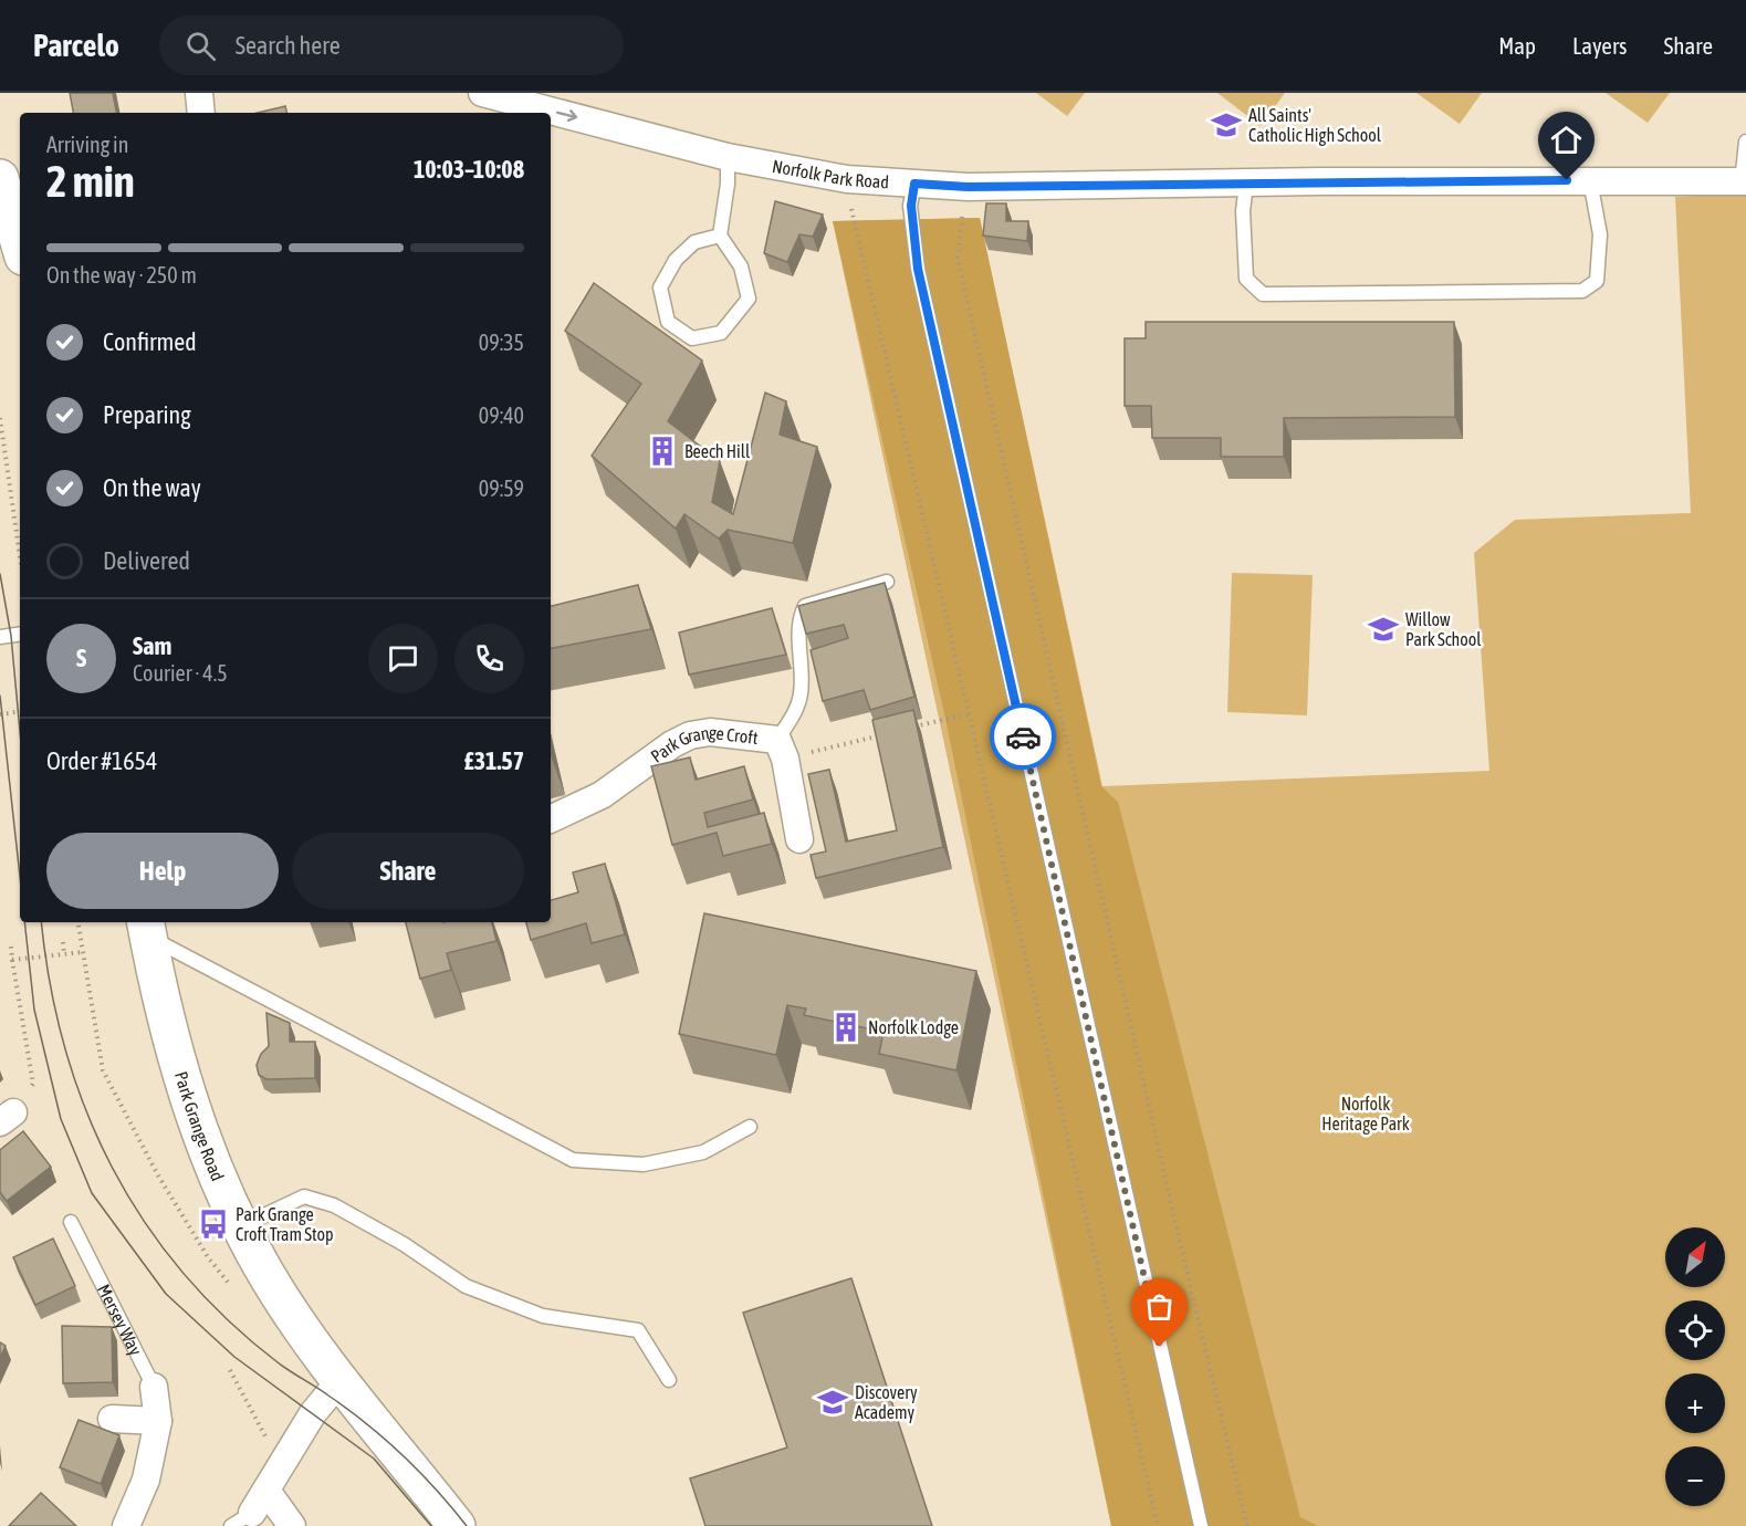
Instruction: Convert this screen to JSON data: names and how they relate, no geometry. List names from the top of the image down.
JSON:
{
  "streets": {
    "street": [
      "Norfolk Park Road",
      "Park Grange Croft",
      "Park Grange Road",
      "Mersey Way"
    ]
  },
  "parks": ["Norfolk Heritage Park"],
  "places": {
    "school or university": ["All Saints' Catholic High School", "Willow Park School", "Discovery Academy"],
    "building": ["Beech Hill", "Norfolk Lodge"],
    "bus stop": ["Park Grange Croft Tram Stop"]
  },
  "north": "top right",
  "page": {
    "header": "Parcelo",
    "search": "Search here",
    "nav": ["Map", "Layers", "Share"],
    "heading": ["2 min", "Arriving in", "10:03–10:08"],
    "panel": [
      "Sam",
      "Courier · 4.5",
      "Order #1654",
      "£31.57"
    ],
    "bar": "On the way · 250 m",
    "list": [
      ["Confirmed", "09:35"],
      ["Preparing", "09:40"],
      ["On the way", "09:59"],
      "Delivered"
    ],
    "round": "S",
    "buttons": ["Help", "Share"],
    "map_buttons": ["+", "−"]
  }
}
